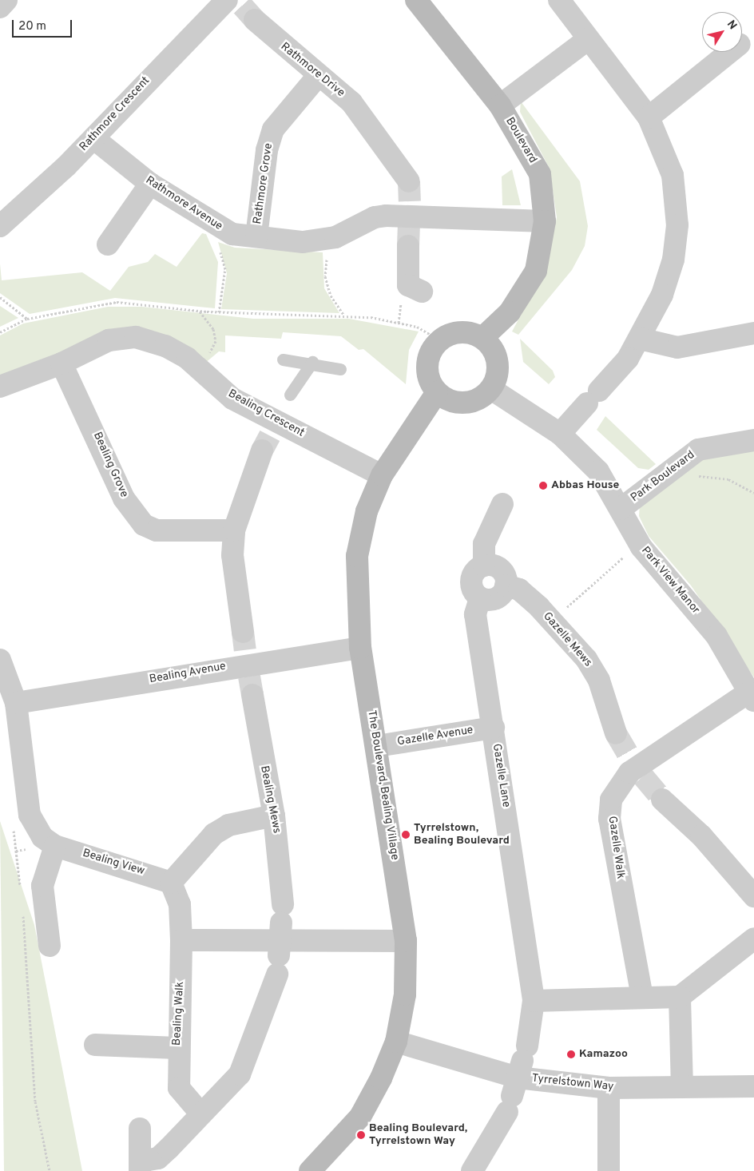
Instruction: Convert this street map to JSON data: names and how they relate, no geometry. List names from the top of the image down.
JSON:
{
  "streets": {
    "street": [
      "Rathmore Drive",
      "Rathmore Crescent",
      "Boulevard",
      "Rathmore Grove",
      "Rathmore Avenue",
      "Bealing Crescent",
      "Bealing Grove",
      "Park Boulevard",
      "Park View Manor",
      "Gazelle Mews",
      "Bealing Avenue",
      "Gazelle Avenue",
      "Gazelle Lane",
      "The Boulevard, Bealing Village",
      "Bealing Mews",
      "Gazelle Walk",
      "Bealing View",
      "Bealing Walk",
      "Tyrrelstown Way"
    ]
  },
  "crossings": [
    ["Rathmore Drive", "Rathmore Crescent"],
    ["Rathmore Drive", "Rathmore Grove"],
    ["Rathmore Drive", "Rathmore Avenue"],
    ["Rathmore Crescent", "Rathmore Avenue"],
    ["Boulevard", "Rathmore Avenue"],
    ["Boulevard", "Park View Manor"],
    ["Boulevard", "The Boulevard, Bealing Village"],
    ["Rathmore Grove", "Rathmore Avenue"],
    ["Bealing Crescent", "Bealing Grove"],
    ["Bealing Crescent", "The Boulevard, Bealing Village"],
    ["Park Boulevard", "Park View Manor"],
    ["Park View Manor", "The Boulevard, Bealing Village"],
    ["Park View Manor", "Gazelle Walk"],
    ["Gazelle Mews", "Gazelle Lane"],
    ["Bealing Avenue", "The Boulevard, Bealing Village"],
    ["Bealing Avenue", "Bealing Mews"],
    ["Bealing Avenue", "Bealing View"],
    ["Gazelle Avenue", "Gazelle Lane"],
    ["Gazelle Avenue", "The Boulevard, Bealing Village"],
    ["Gazelle Lane", "Tyrrelstown Way"],
    ["The Boulevard, Bealing Village", "Tyrrelstown Way"],
    ["Bealing View", "Bealing Walk"]
  ],
  "places": [
    "Abbas House",
    "Tyrrelstown, Bealing Boulevard",
    "Kamazoo",
    "Bealing Boulevard, Tyrrelstown Way"
  ],
  "scale_bar": "20 m",
  "north": "top right"
}
